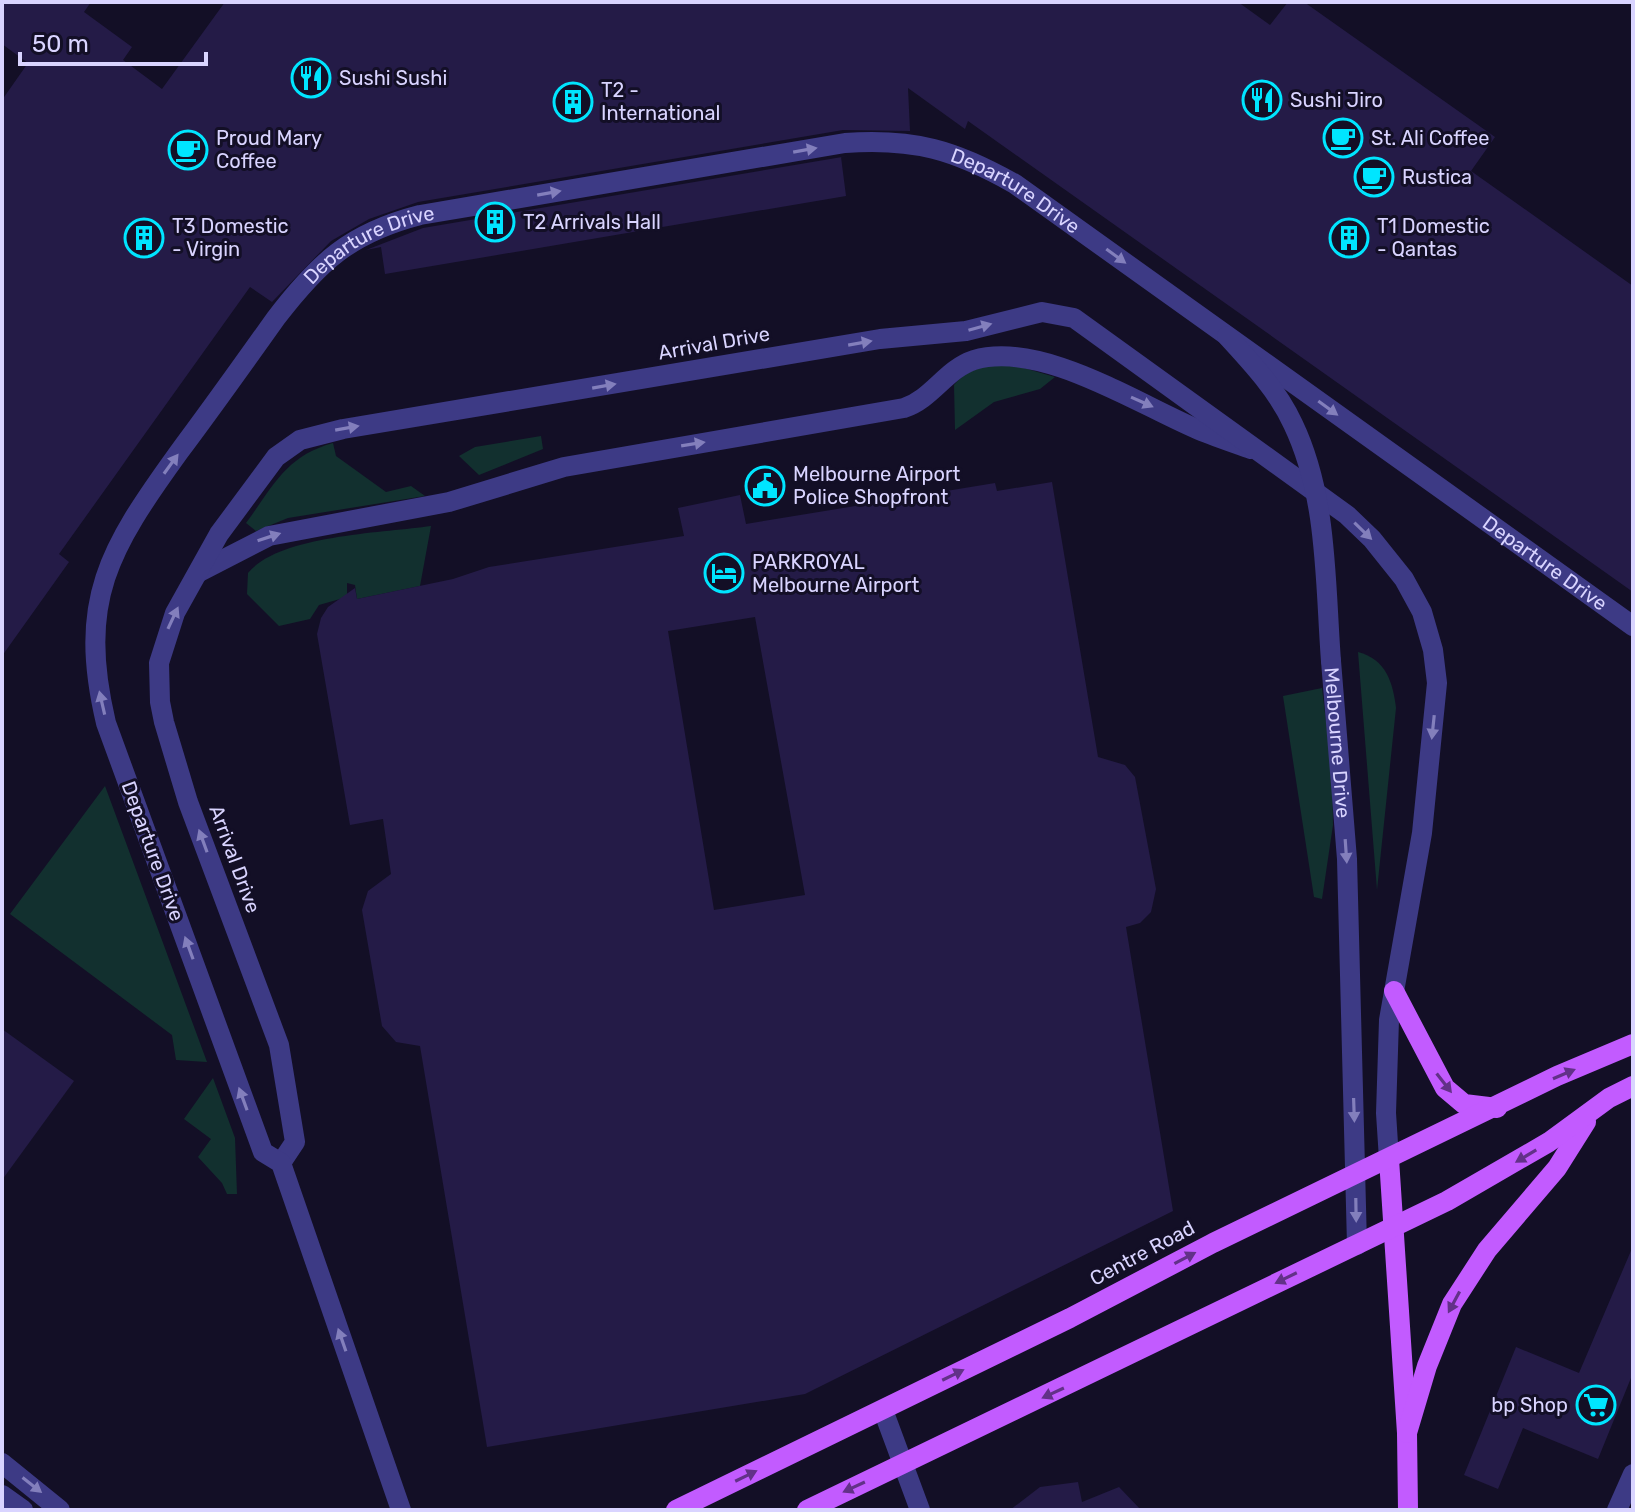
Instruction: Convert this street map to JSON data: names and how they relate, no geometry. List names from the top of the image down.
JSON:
{
  "streets": {
    "main road": ["Centre Road"],
    "street": ["Departure Drive", "Arrival Drive", "Melbourne Drive"]
  },
  "crossings": [
    ["Departure Drive", "Arrival Drive"],
    ["Departure Drive", "Melbourne Drive"],
    ["Melbourne Drive", "Centre Road"]
  ],
  "one_way": ["Melbourne Drive"],
  "places": {
    "restaurant": ["Sushi Sushi", "Sushi Jiro"],
    "building": [
      "T2 - International",
      "T2 Arrivals Hall",
      "T3 Domestic - Virgin",
      "T1 Domestic - Qantas"
    ],
    "cafe": ["St. Ali Coffee", "Proud Mary Coffee", "Rustica"],
    "public building": ["Melbourne Airport Police Shopfront"],
    "hotel": ["PARKROYAL Melbourne Airport"],
    "supermarket": ["bp Shop"]
  },
  "scale_bar": "50 m"
}
